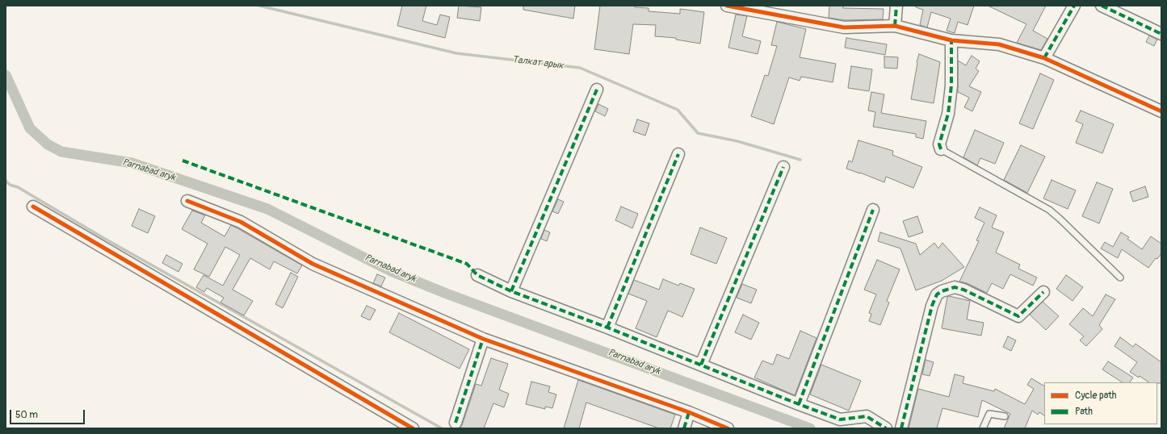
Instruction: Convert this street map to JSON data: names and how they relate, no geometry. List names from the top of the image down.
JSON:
{
  "water": ["Талкат арык", "Parnabad aryk"],
  "legend": ["Cycle path", "Path"],
  "scale_bar": "50 m"
}
